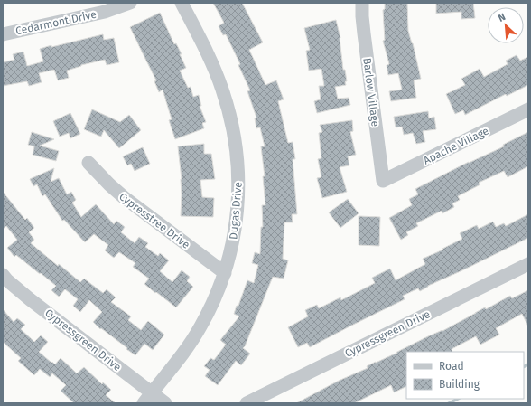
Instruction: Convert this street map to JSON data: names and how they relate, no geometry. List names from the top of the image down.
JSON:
{
  "streets": {
    "street": [
      "Cedarmont Drive",
      "Barlow Village",
      "Apache Village",
      "Dugas Drive",
      "Cypresstree Drive",
      "Cypressgreen Drive"
    ]
  },
  "crossings": [
    ["Barlow Village", "Apache Village"],
    ["Dugas Drive", "Cypresstree Drive"],
    ["Dugas Drive", "Cypressgreen Drive"]
  ],
  "legend": ["Road", "Building"],
  "north": "top left"
}
